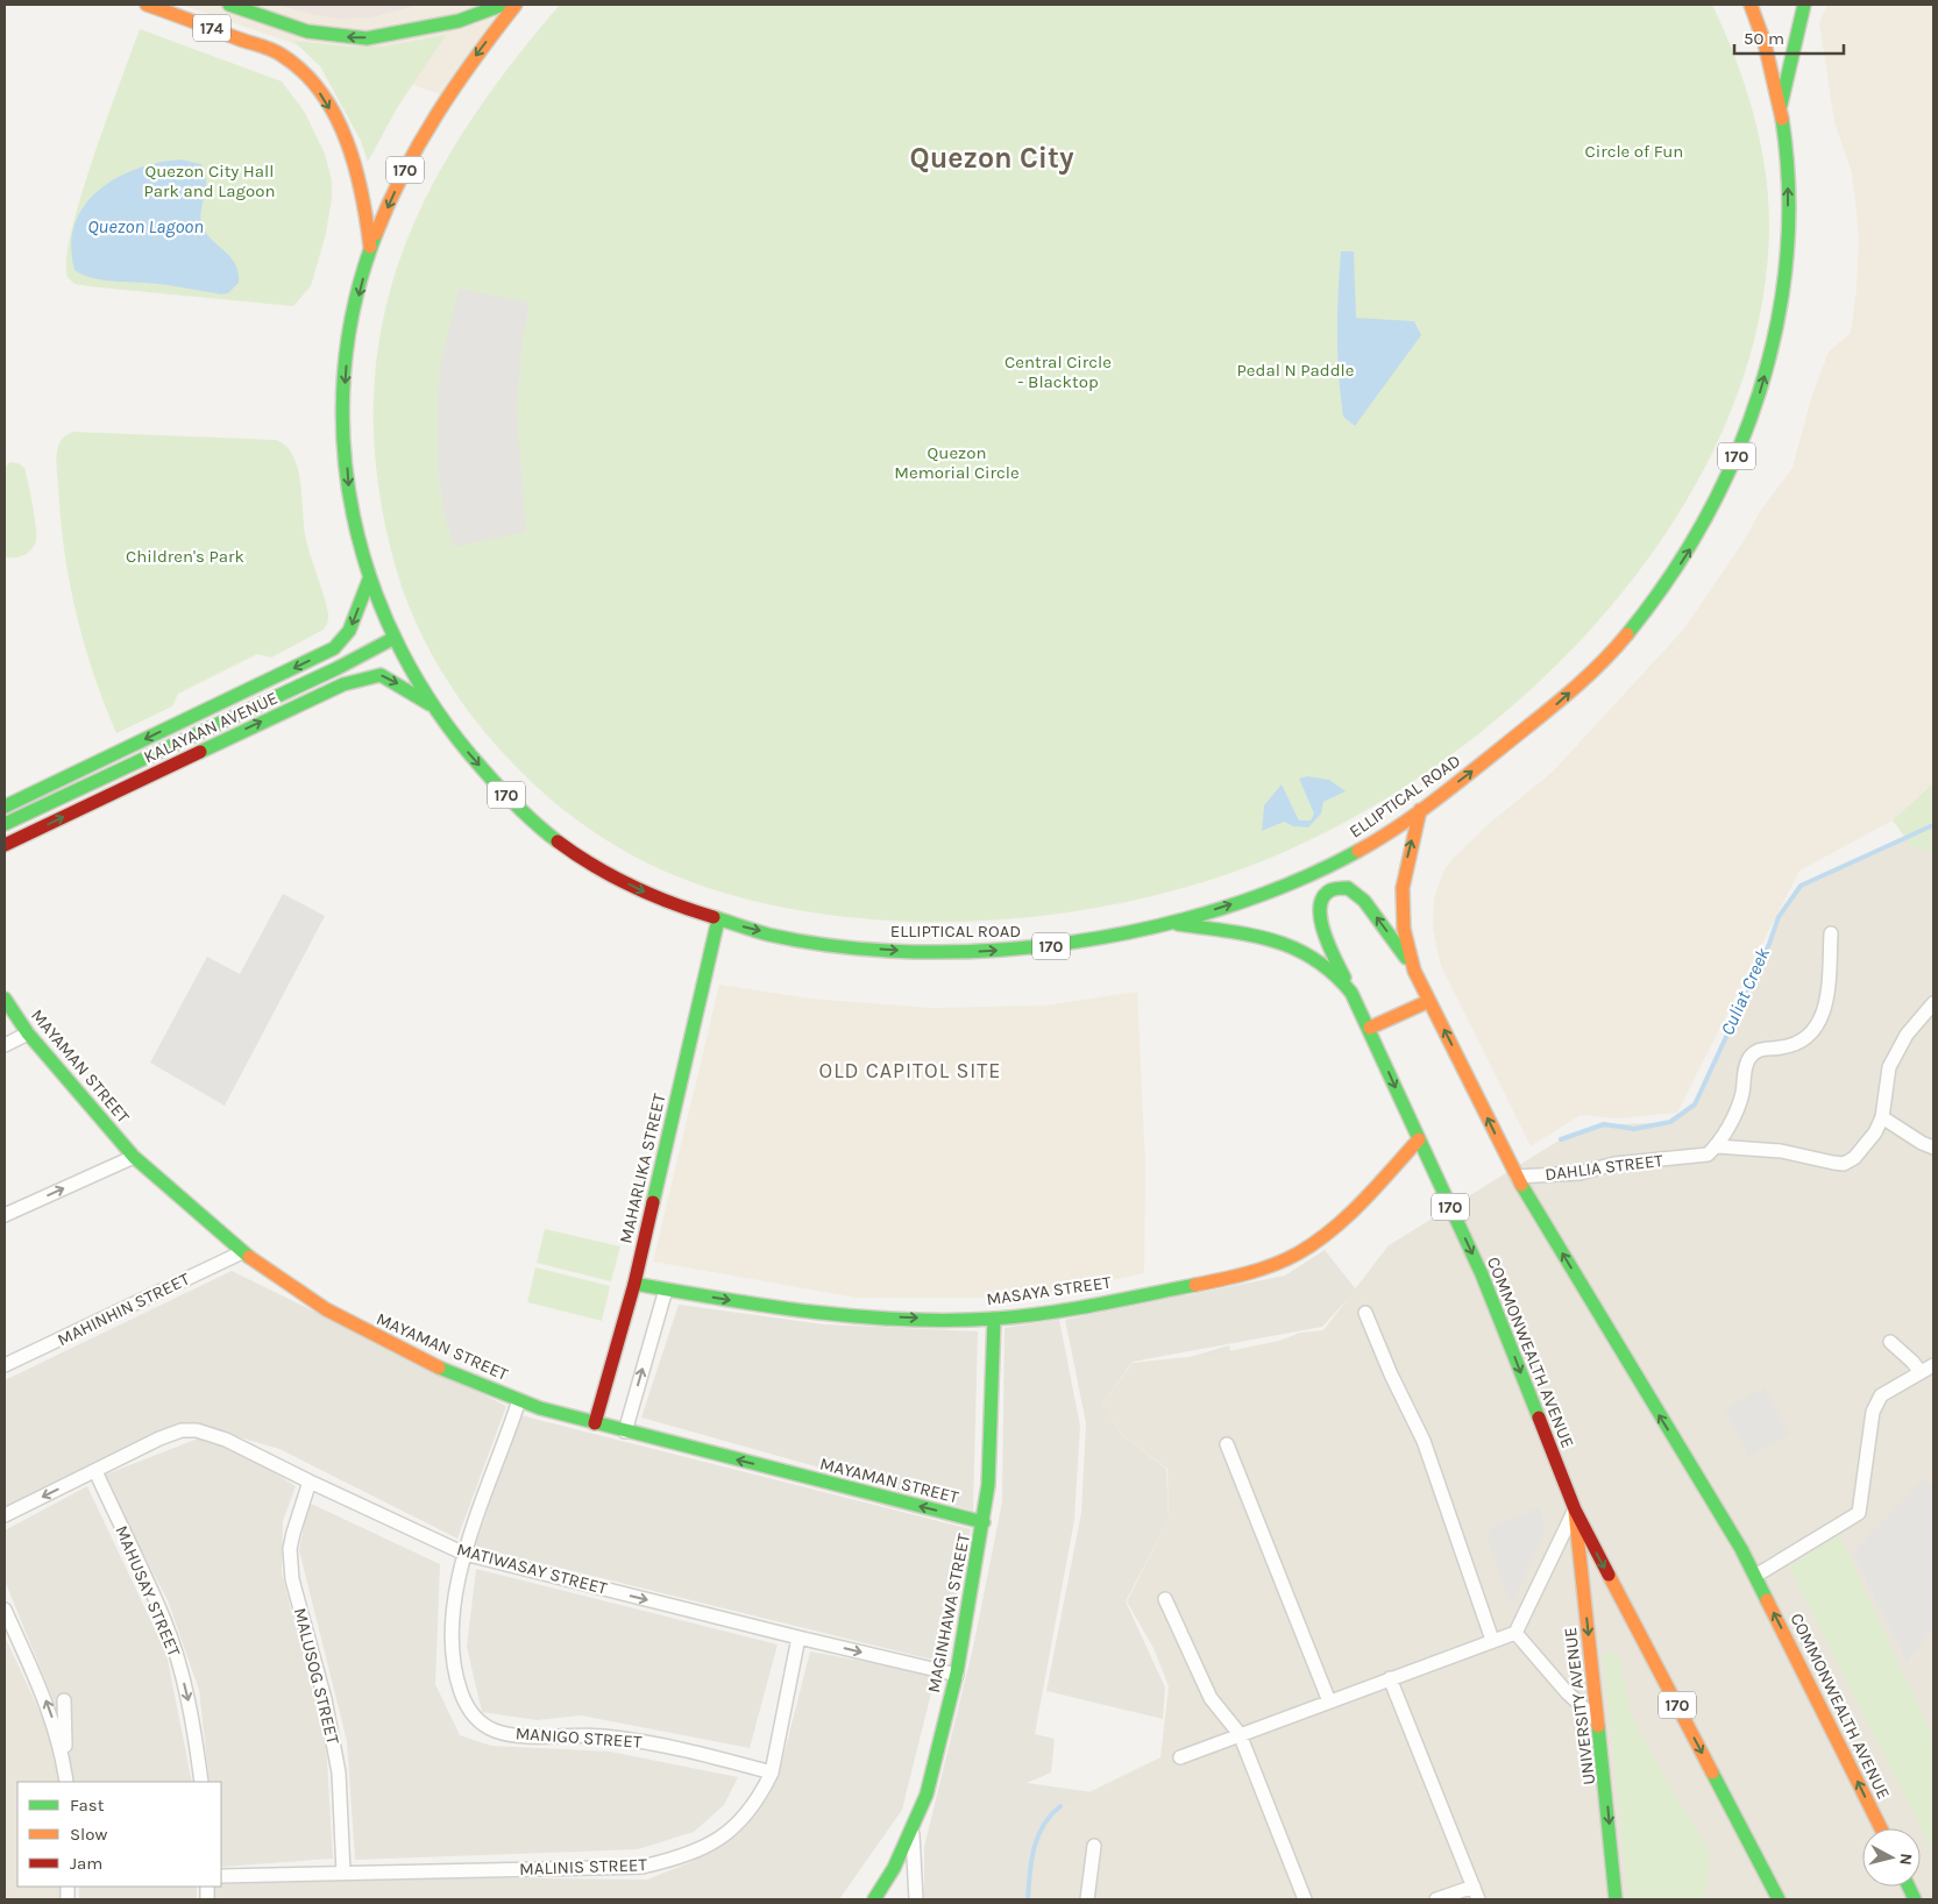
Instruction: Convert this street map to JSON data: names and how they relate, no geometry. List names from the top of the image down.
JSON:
{
  "streets": {
    "main road": [
      "174",
      "170",
      "KALAYAAN AVENUE",
      "ELLIPTICAL ROAD",
      "MAYAMAN STREET",
      "MAHARLIKA STREET",
      "MASAYA STREET",
      "COMMONWEALTH AVENUE",
      "MAGINHAWA STREET",
      "UNIVERSITY AVENUE"
    ],
    "street": [
      "DAHLIA STREET",
      "MAHINHIN STREET",
      "MATIWASAY STREET",
      "MAHUSAY STREET",
      "MALUSOG STREET",
      "MANIGO STREET",
      "MALINIS STREET"
    ]
  },
  "crossings": [
    ["174", "ELLIPTICAL ROAD"],
    ["KALAYAAN AVENUE", "ELLIPTICAL ROAD"],
    ["ELLIPTICAL ROAD", "MAHARLIKA STREET"],
    ["ELLIPTICAL ROAD", "COMMONWEALTH AVENUE"],
    ["MAYAMAN STREET", "MAHARLIKA STREET"],
    ["MAYAMAN STREET", "MAHINHIN STREET"],
    ["MAYAMAN STREET", "MAGINHAWA STREET"],
    ["MAYAMAN STREET", "MANIGO STREET"],
    ["DAHLIA STREET", "COMMONWEALTH AVENUE"],
    ["MAHARLIKA STREET", "MASAYA STREET"],
    ["MASAYA STREET", "COMMONWEALTH AVENUE"],
    ["MASAYA STREET", "MAGINHAWA STREET"],
    ["COMMONWEALTH AVENUE", "UNIVERSITY AVENUE"],
    ["MATIWASAY STREET", "MAHUSAY STREET"],
    ["MATIWASAY STREET", "MAGINHAWA STREET"],
    ["MATIWASAY STREET", "MALUSOG STREET"],
    ["MATIWASAY STREET", "MANIGO STREET"],
    ["MATIWASAY STREET", "MALINIS STREET"],
    ["MALUSOG STREET", "MALINIS STREET"],
    ["MANIGO STREET", "MALINIS STREET"]
  ],
  "one_way": ["MASAYA STREET", "MAHUSAY STREET", "UNIVERSITY AVENUE"],
  "districts": ["Quezon City", "OLD CAPITOL SITE"],
  "water": ["Quezon Lagoon", "Culiat Creek"],
  "parks": [
    "Circle of Fun",
    "Quezon City Hall Park and Lagoon",
    "Central Circle - Blacktop",
    "Pedal N Paddle",
    "Quezon Memorial Circle",
    "Children's Park"
  ],
  "legend": ["Fast", "Slow", "Jam"],
  "scale_bar": "50 m",
  "north": "right"
}
